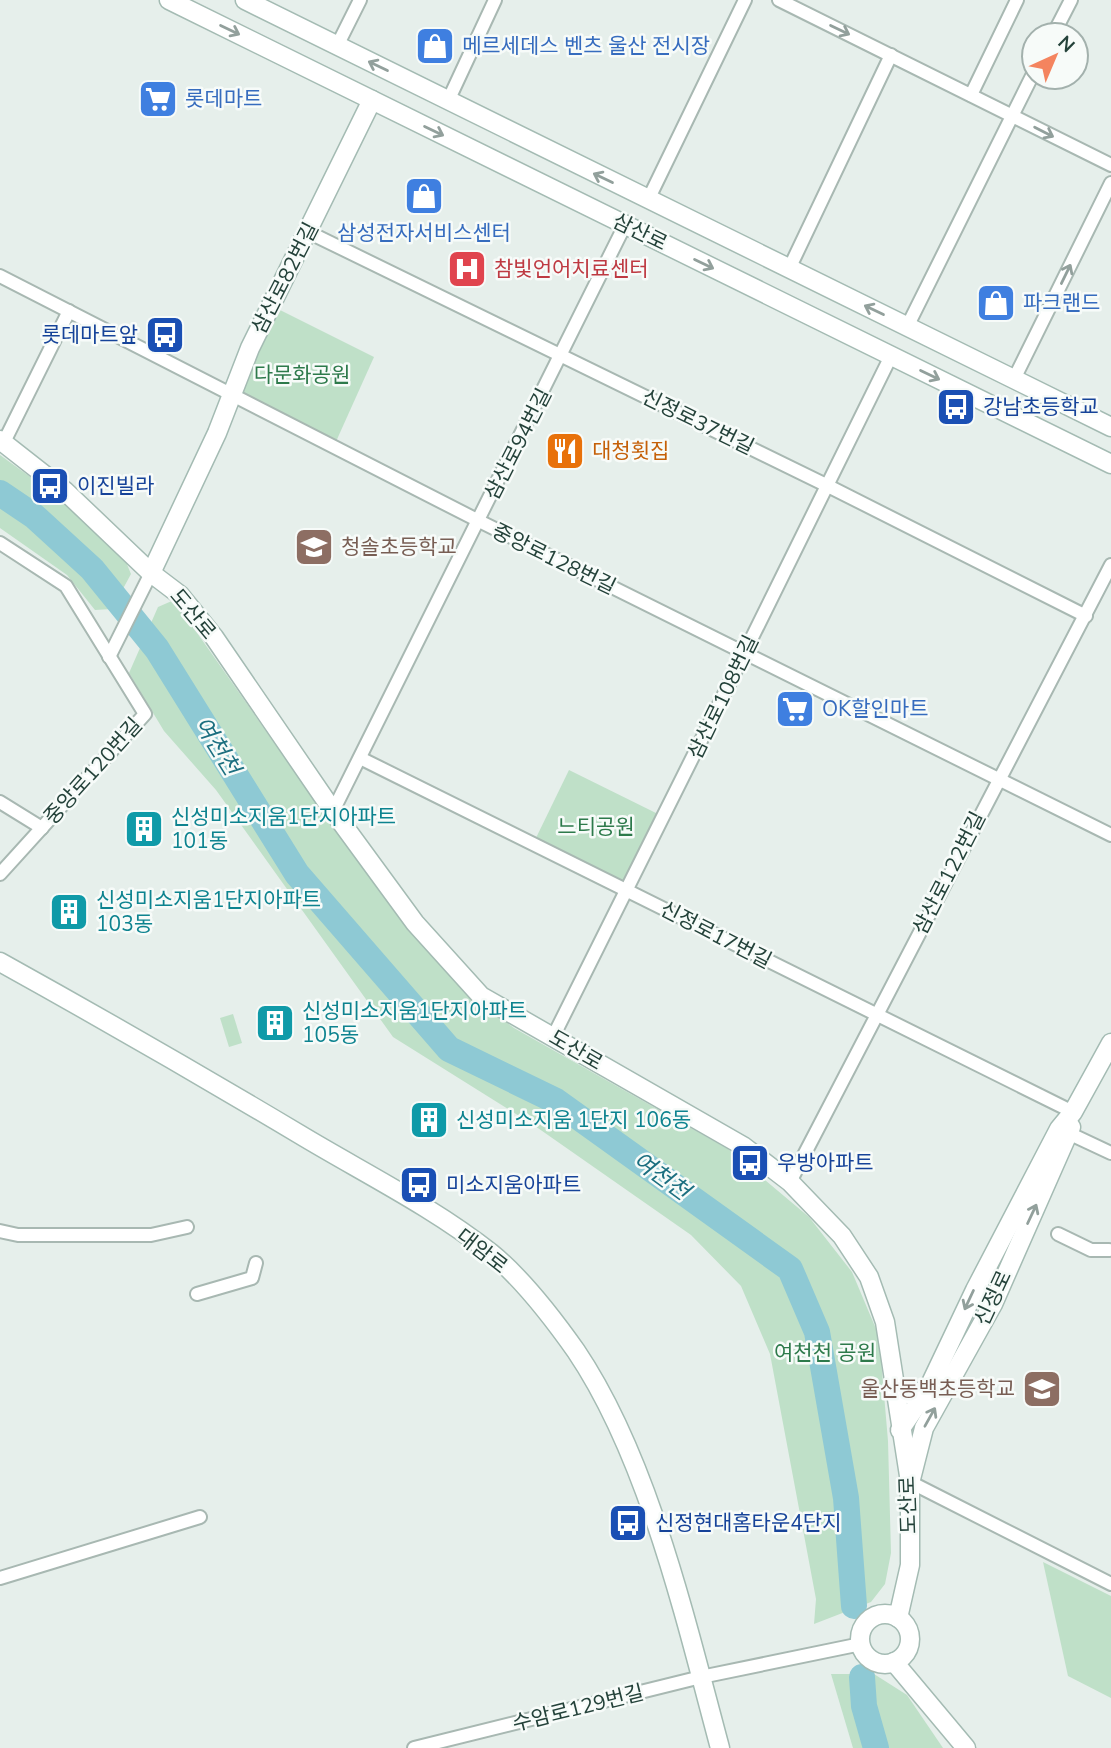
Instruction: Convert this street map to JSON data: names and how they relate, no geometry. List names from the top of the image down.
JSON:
{
  "streets": {
    "main road": [
      "삼산로",
      "삼산로82번길",
      "도산로",
      "대암로",
      "신정로"
    ],
    "street": [
      "신정로37번길",
      "삼산로94번길",
      "중앙로128번길",
      "삼산로108번길",
      "중앙로120번길",
      "삼산로122번길",
      "신정로17번길",
      "수암로129번길"
    ]
  },
  "crossings": [
    ["삼산로", "삼산로82번길"],
    ["삼산로", "삼산로94번길"],
    ["삼산로", "삼산로108번길"],
    ["삼산로82번길", "신정로37번길"],
    ["삼산로82번길", "중앙로128번길"],
    ["삼산로82번길", "도산로"],
    ["신정로37번길", "삼산로94번길"],
    ["신정로37번길", "삼산로108번길"],
    ["신정로37번길", "삼산로122번길"],
    ["삼산로94번길", "중앙로128번길"],
    ["삼산로94번길", "도산로"],
    ["삼산로94번길", "신정로17번길"],
    ["중앙로128번길", "삼산로108번길"],
    ["중앙로128번길", "삼산로122번길"],
    ["도산로", "삼산로108번길"],
    ["도산로", "삼산로122번길"],
    ["도산로", "신정로"],
    ["도산로", "수암로129번길"],
    ["삼산로108번길", "신정로17번길"],
    ["삼산로122번길", "신정로17번길"],
    ["신정로17번길", "신정로"],
    ["대암로", "수암로129번길"]
  ],
  "water": ["여천천"],
  "parks": ["다문화공원", "느티공원", "여천천 공원"],
  "places": {
    "shop": ["메르세데스 벤츠 울산 전시장", "삼성전자서비스센터", "파크랜드"],
    "supermarket": ["롯데마트", "OK할인마트"],
    "hospital": ["참빛언어치료센터"],
    "bus stop": [
      "롯데마트앞",
      "강남초등학교",
      "이진빌라",
      "우방아파트",
      "미소지움아파트",
      "신정현대홈타운4단지"
    ],
    "restaurant": ["대청횟집"],
    "school or university": ["청솔초등학교", "울산동백초등학교"],
    "building": [
      "신성미소지움1단지아파트 101동",
      "신성미소지움1단지아파트 103동",
      "신성미소지움1단지아파트 105동",
      "신성미소지움 1단지 106동"
    ]
  },
  "north": "top right"
}
